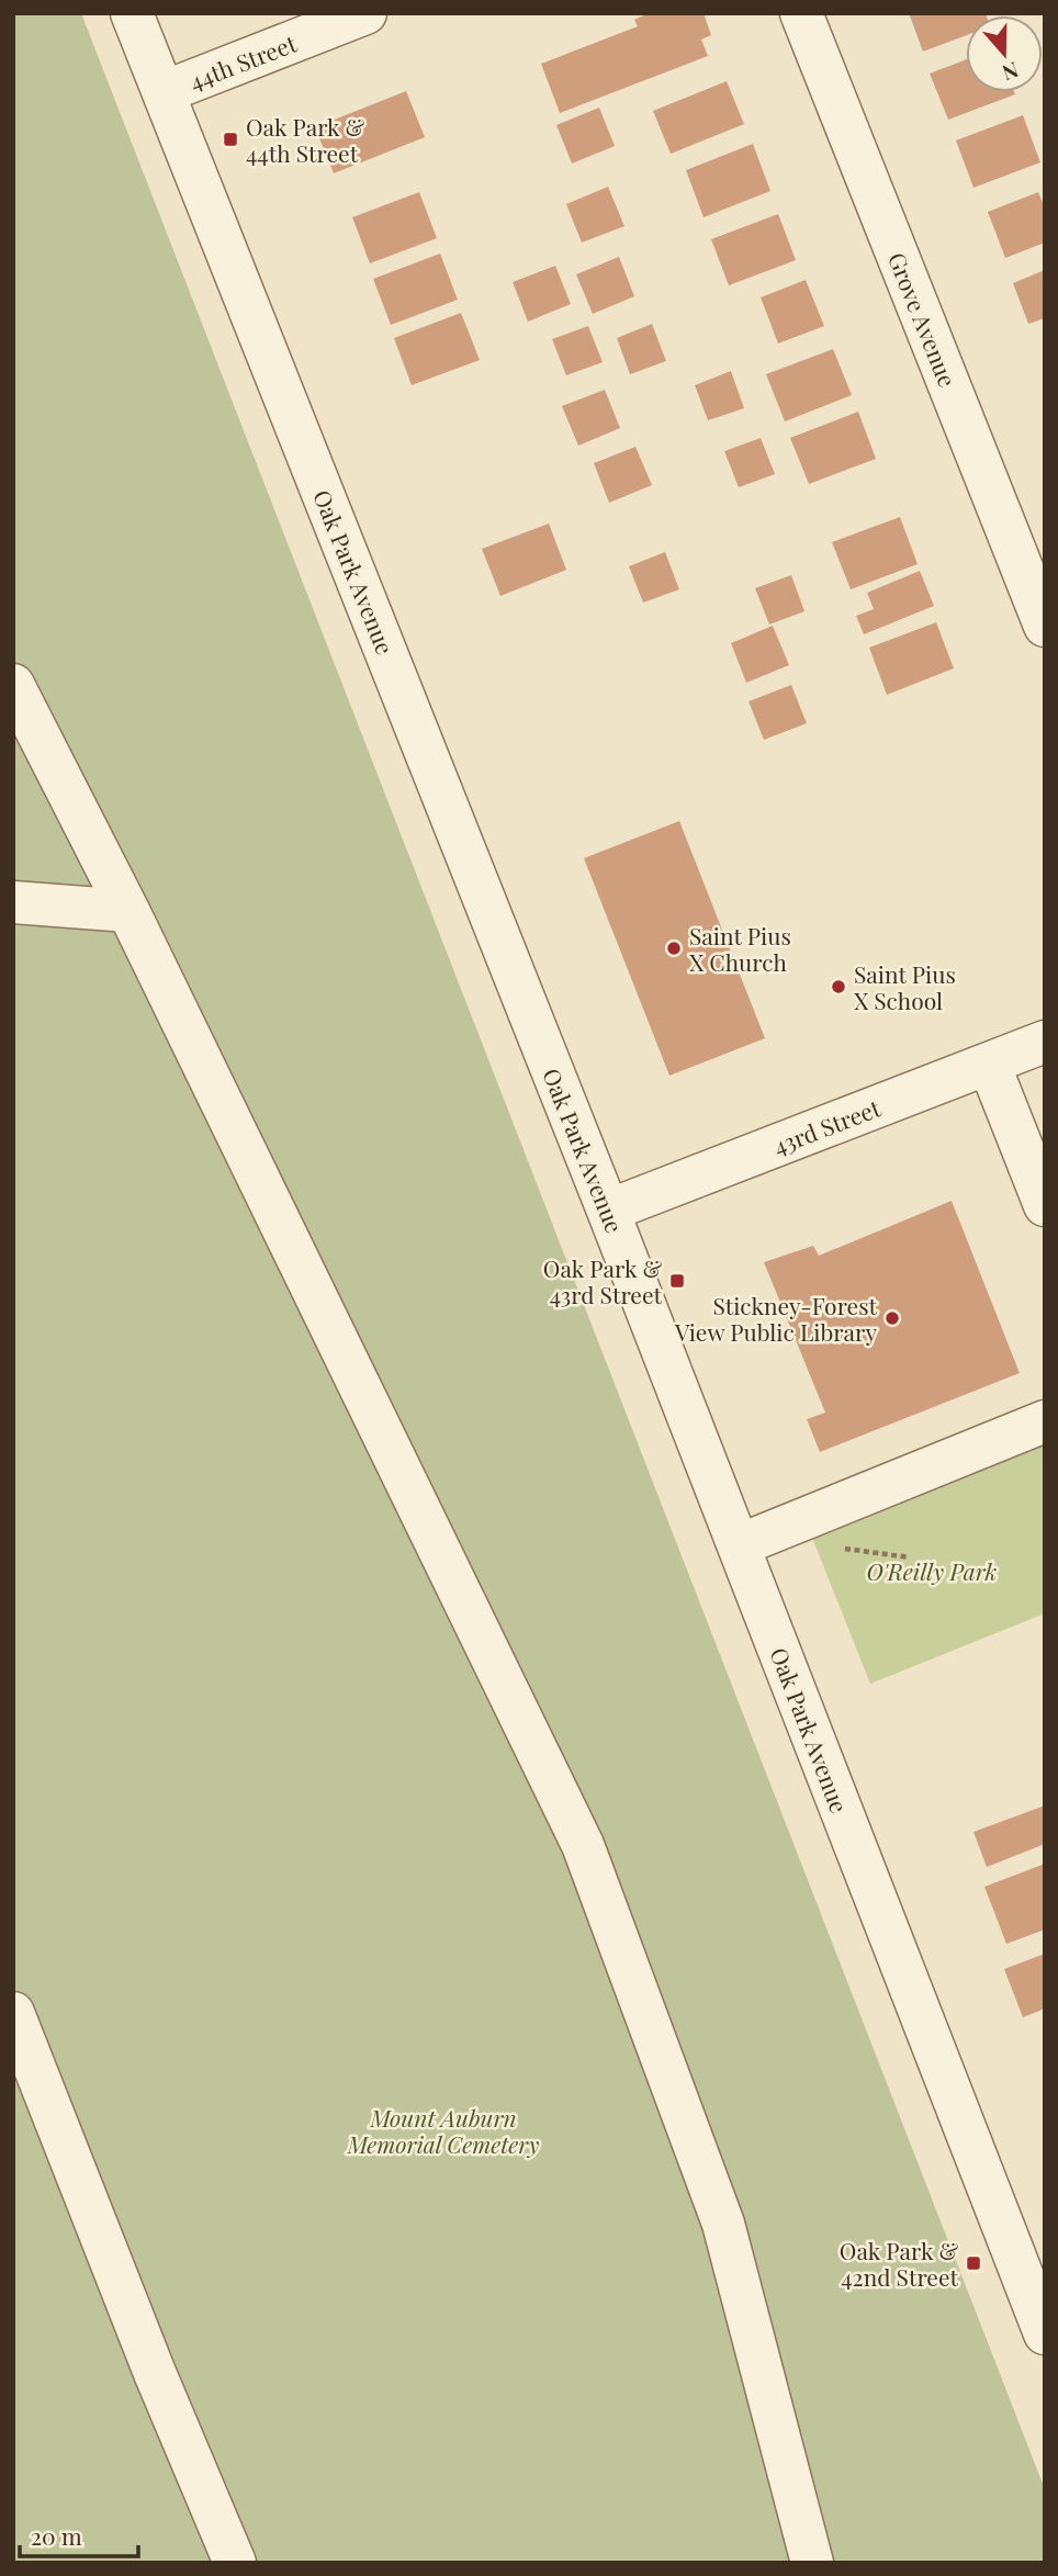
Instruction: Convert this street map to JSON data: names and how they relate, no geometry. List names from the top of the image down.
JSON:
{
  "streets": {
    "street": [
      "44th Street",
      "Grove Avenue",
      "Oak Park Avenue",
      "43rd Street"
    ]
  },
  "crossings": [
    ["44th Street", "Oak Park Avenue"],
    ["Oak Park Avenue", "43rd Street"]
  ],
  "parks": ["O'Reilly Park", "Mount Auburn Memorial Cemetery"],
  "places": {
    "transit": ["Oak Park & 44th Street", "Oak Park & 43rd Street", "Oak Park & 42nd Street"],
    "other": ["Saint Pius X Church", "Saint Pius X School", "Stickney-Forest View Public Library"]
  },
  "scale_bar": "20 m",
  "north": "bottom"
}
